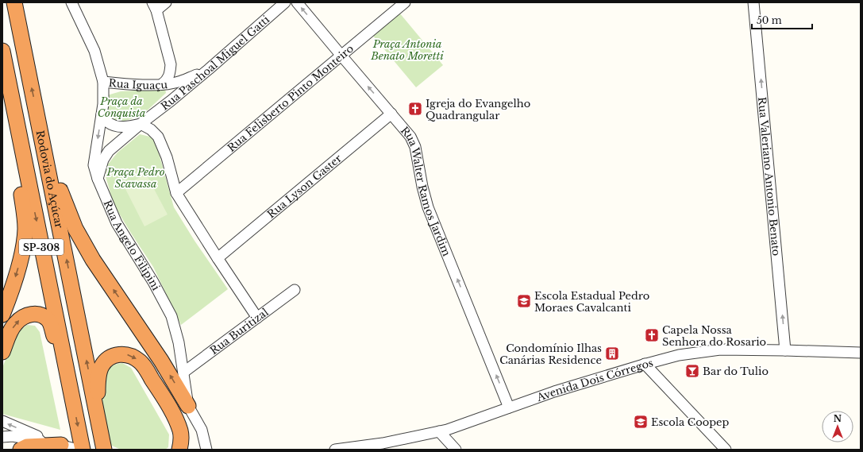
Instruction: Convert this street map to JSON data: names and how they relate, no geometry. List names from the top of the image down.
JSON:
{
  "streets": {
    "highway": ["Rodovia do Açúcar", "SP-308"],
    "street": [
      "Rua Paschoal Miguel Gatti",
      "Rua Iguaçu",
      "Rua Felisberto Pinto Monteiro",
      "Rua Valeriano Antonio Benato",
      "Rua Lyson Gaster",
      "Rua Walter Ramos Jardim",
      "Rua Angelo Filipini",
      "Rua Buritizal",
      "Avenida Dois Córregos"
    ]
  },
  "crossings": [
    ["Rua Paschoal Miguel Gatti", "Rua Iguaçu"],
    ["Rua Paschoal Miguel Gatti", "Rua Angelo Filipini"],
    ["Rua Iguaçu", "Rua Angelo Filipini"],
    ["Rua Felisberto Pinto Monteiro", "Rua Walter Ramos Jardim"],
    ["Rua Valeriano Antonio Benato", "Avenida Dois Córregos"],
    ["Rua Lyson Gaster", "Rua Walter Ramos Jardim"],
    ["Rua Walter Ramos Jardim", "Avenida Dois Córregos"],
    ["Rua Angelo Filipini", "Rua Buritizal"]
  ],
  "one_way": ["Rua Valeriano Antonio Benato", "Rua Walter Ramos Jardim"],
  "parks": ["Praça Antonia Benato Moretti", "Praça da Conquista", "Praça Pedro Scavassa"],
  "places": {
    "church": ["Igreja do Evangelho Quadrangular", "Capela Nossa Senhora do Rosario"],
    "school or university": ["Escola Estadual Pedro Moraes Cavalcanti", "Escola Coopep"],
    "building": ["Condomínio Ilhas Canárias Residence"],
    "bar": ["Bar do Tulio"]
  },
  "scale_bar": "50 m",
  "north": "top"
}
